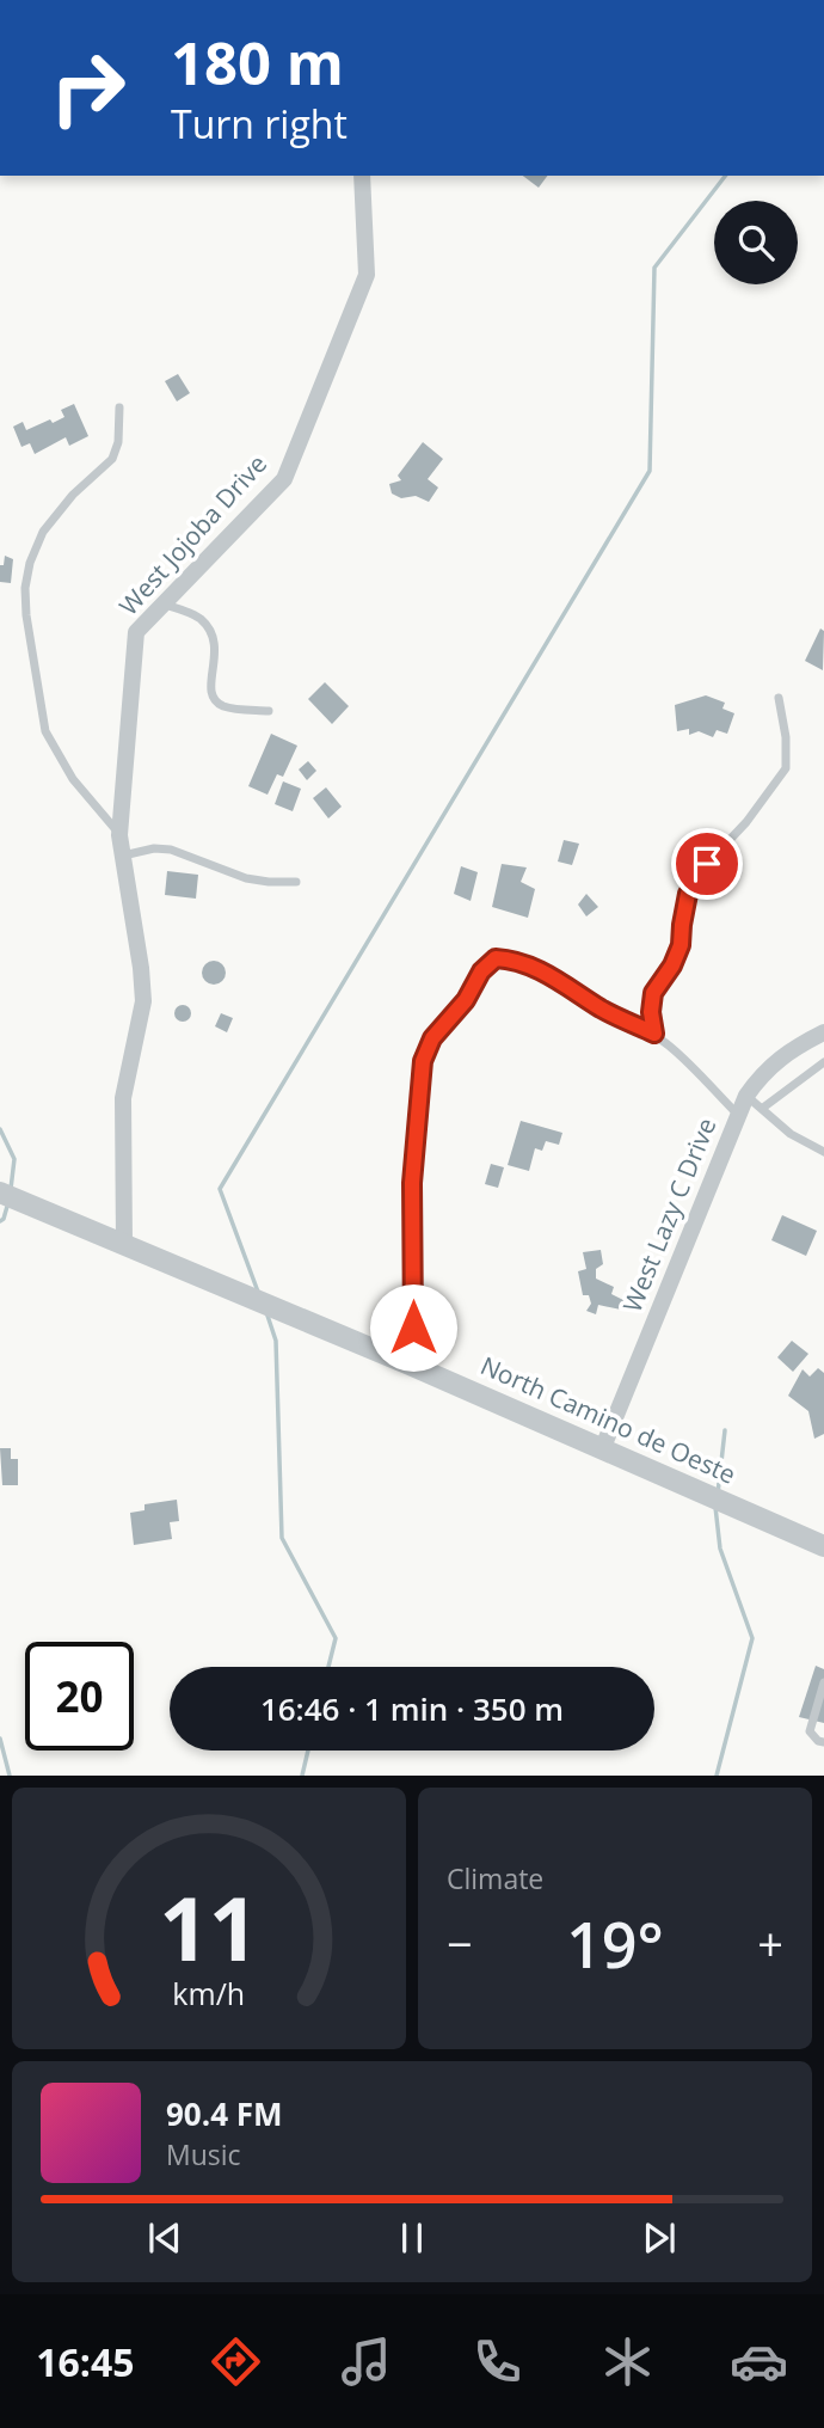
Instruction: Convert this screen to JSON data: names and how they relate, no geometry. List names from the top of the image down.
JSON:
{
  "streets": {
    "street": ["West Jojoba Drive", "West Lazy C Drive", "North Camino de Oeste"]
  },
  "crossings": [
    ["West Jojoba Drive", "North Camino de Oeste"],
    ["West Lazy C Drive", "North Camino de Oeste"]
  ],
  "page": {
    "turn": ["180 m", "Turn right"],
    "limit": "20",
    "trip": "16:46 · 1 min · 350 m",
    "tile": "Climate",
    "heat": ["−", "19°", "+"],
    "song": ["90.4 FM", "Music"],
    "tabs": "16:45",
    "gauge": ["11", "km/h"]
  }
}
